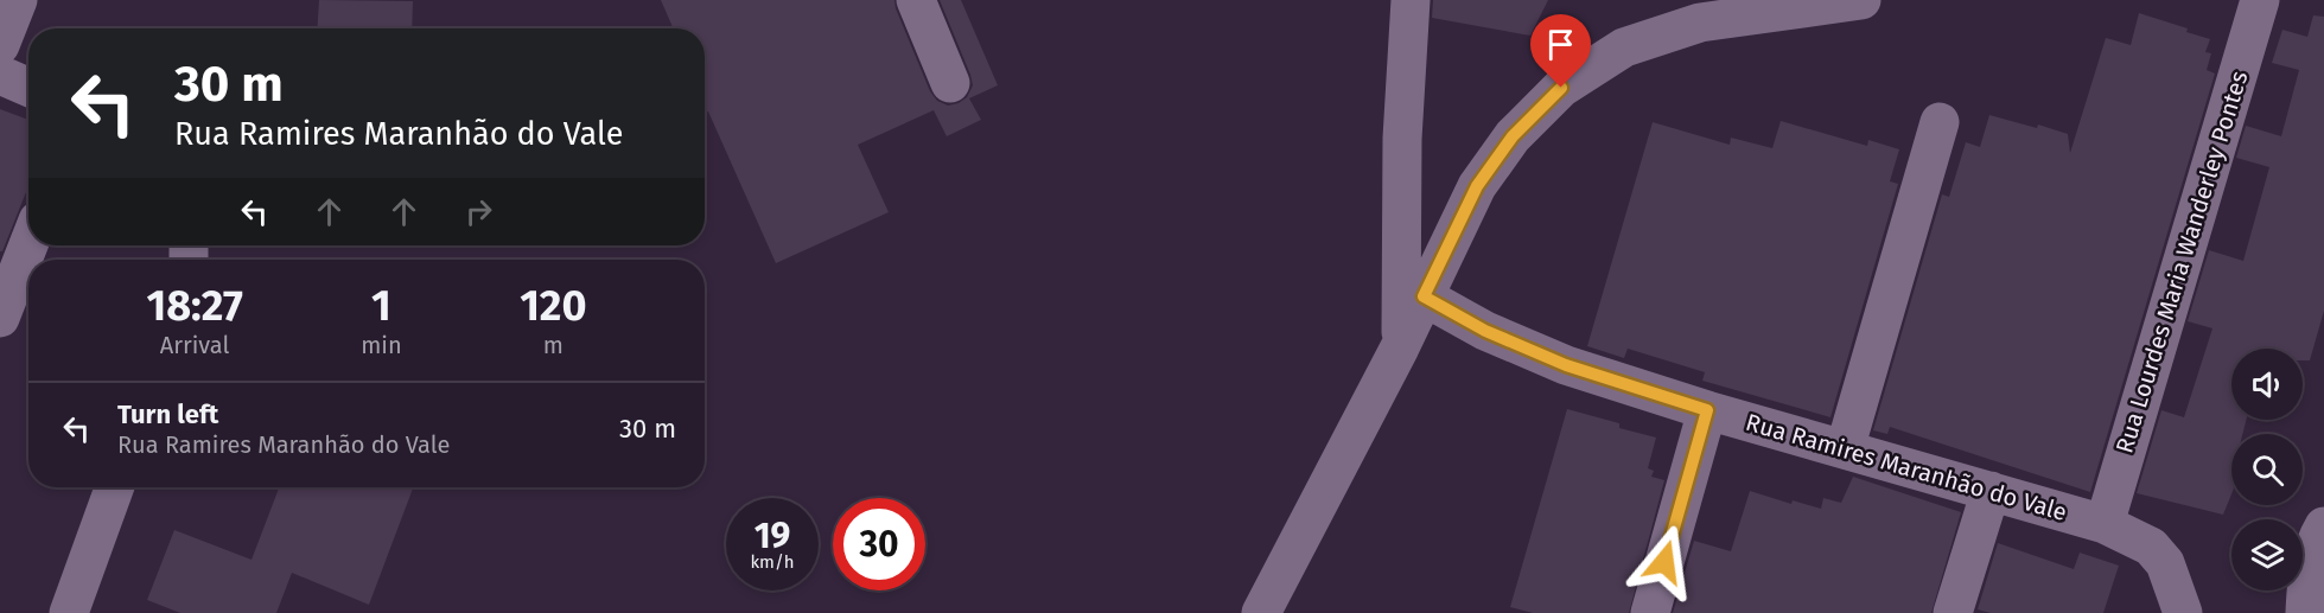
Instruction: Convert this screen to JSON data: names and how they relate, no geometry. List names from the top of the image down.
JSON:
{
  "streets": {
    "street": ["Rua Lourdes Maria Wanderley Pontes", "Rua Ramires Maranhão do Vale"]
  },
  "crossings": [
    ["Rua Lourdes Maria Wanderley Pontes", "Rua Ramires Maranhão do Vale"]
  ],
  "page": {
    "turn": ["30 m", "Rua Ramires Maranhão do Vale"],
    "eta": [
      "18:27",
      "Arrival",
      "1",
      "min",
      "120",
      "m"
    ],
    "list": [
      {
        "name": "Turn left",
        "note": "Rua Ramires Maranhão do Vale",
        "value": "30 m"
      }
    ],
    "speed": "19 km/h",
    "limit": "30"
  }
}
